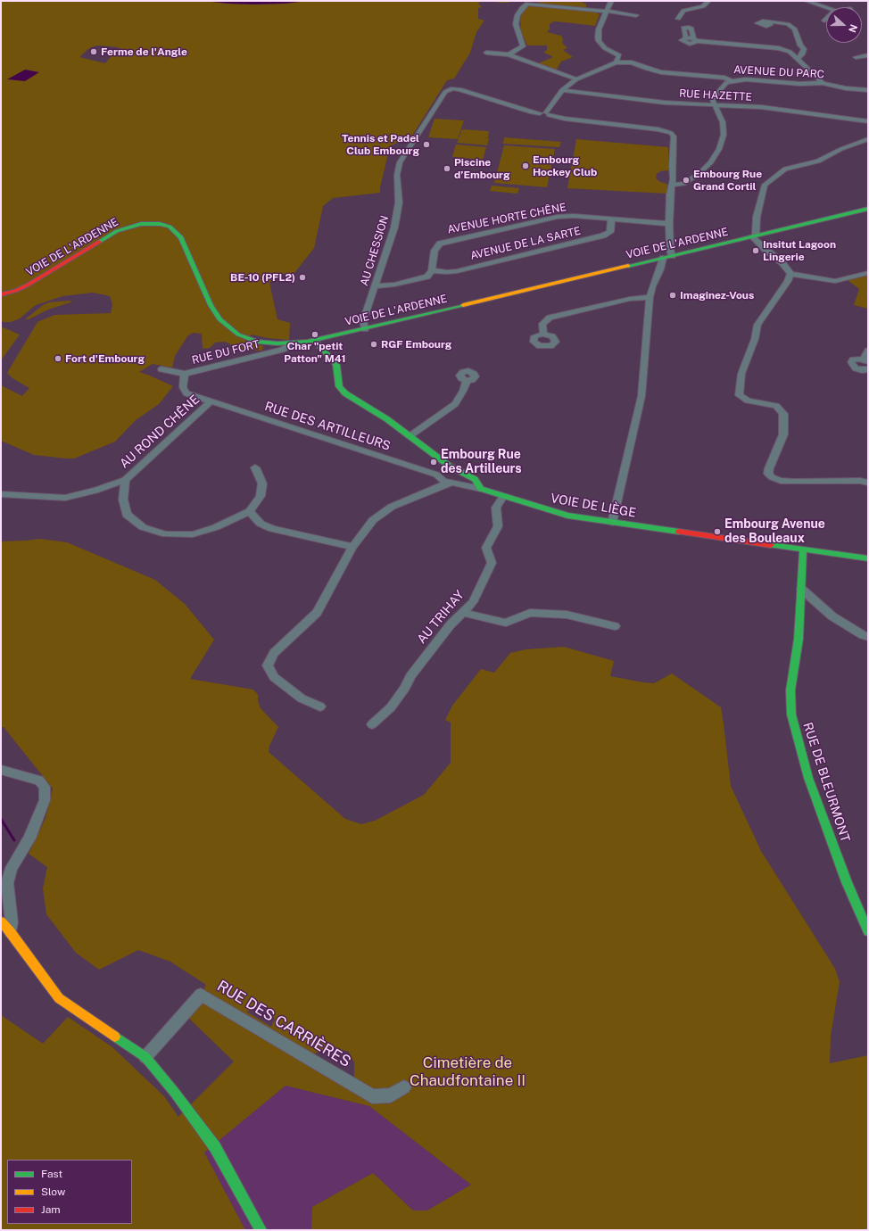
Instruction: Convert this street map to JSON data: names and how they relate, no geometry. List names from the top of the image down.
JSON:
{
  "streets": {
    "main road": ["VOIE DE L'ARDENNE", "VOIE DE LIÈGE", "RUE DE BLEURMONT"],
    "street": [
      "AVENUE DU PARC",
      "RUE HAZETTE",
      "AVENUE HORTE CHÊNE",
      "AVENUE DE LA SARTE",
      "AU CHESSION",
      "RUE DU FORT",
      "RUE DES ARTILLEURS",
      "AU ROND CHÊNE",
      "AU TRIHAY",
      "RUE DES CARRIÈRES"
    ]
  },
  "crossings": [
    ["AVENUE HORTE CHÊNE", "AVENUE DE LA SARTE"],
    ["VOIE DE L'ARDENNE", "AU CHESSION"],
    ["VOIE DE L'ARDENNE", "RUE DU FORT"],
    ["RUE DU FORT", "RUE DES ARTILLEURS"],
    ["RUE DES ARTILLEURS", "AU ROND CHÊNE"],
    ["RUE DES ARTILLEURS", "VOIE DE LIÈGE"],
    ["VOIE DE LIÈGE", "AU TRIHAY"],
    ["VOIE DE LIÈGE", "RUE DE BLEURMONT"]
  ],
  "parks": ["Cimetière de Chaudfontaine II"],
  "places": [
    "Ferme de l'Angle",
    "Tennis et Padel Club Embourg",
    "Embourg Hockey Club",
    "Piscine d’Embourg",
    "Embourg Rue Grand Cortil",
    "Insitut Lagoon Lingerie",
    "BE-10 (PFL2)",
    "Imaginez-Vous",
    "Char \"petit Patton\" M41",
    "RGF Embourg",
    "Fort d'Embourg",
    "Embourg Rue des Artilleurs",
    "Embourg Avenue des Bouleaux"
  ],
  "legend": ["Fast", "Slow", "Jam"],
  "north": "right"
}
